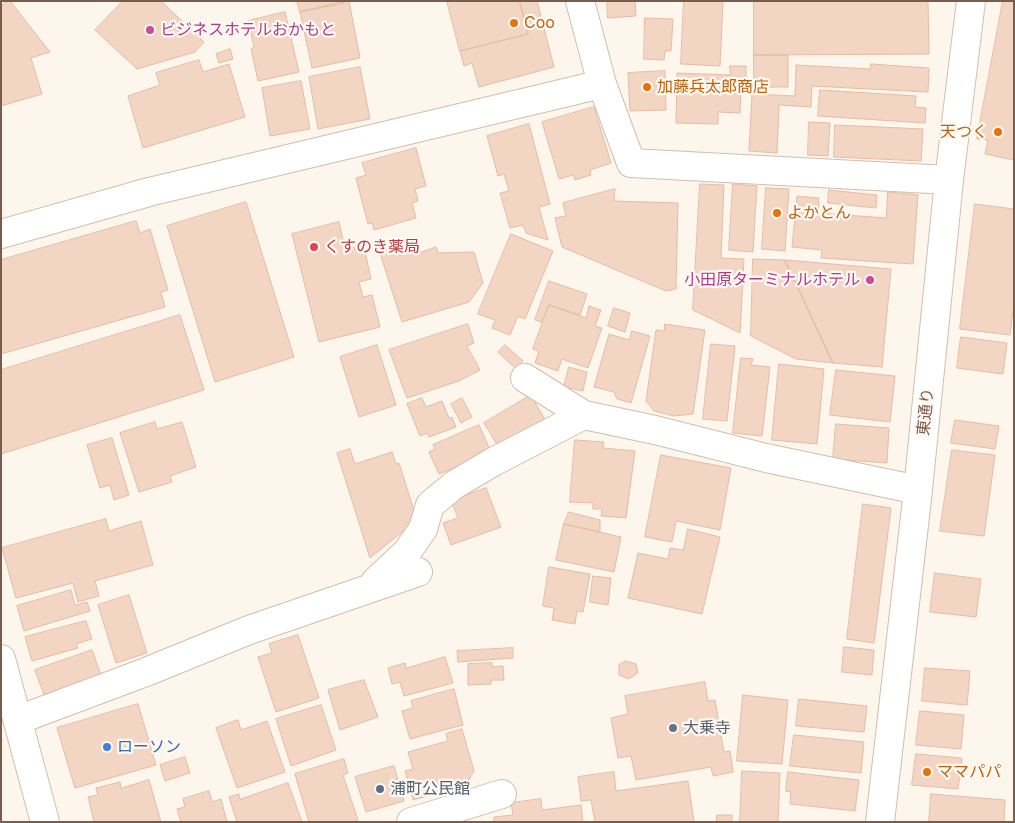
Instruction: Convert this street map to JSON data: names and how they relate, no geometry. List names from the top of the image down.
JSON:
{
  "streets": {
    "street": ["東通り"]
  },
  "places": [
    "Coo",
    "ビジネスホテルおかもと",
    "加藤兵太郎商店",
    "天つく",
    "よかとん",
    "くすのき薬局",
    "小田原ターミナルホテル",
    "大乗寺",
    "ローソン",
    "ママパパ",
    "浦町公民館"
  ]
}
